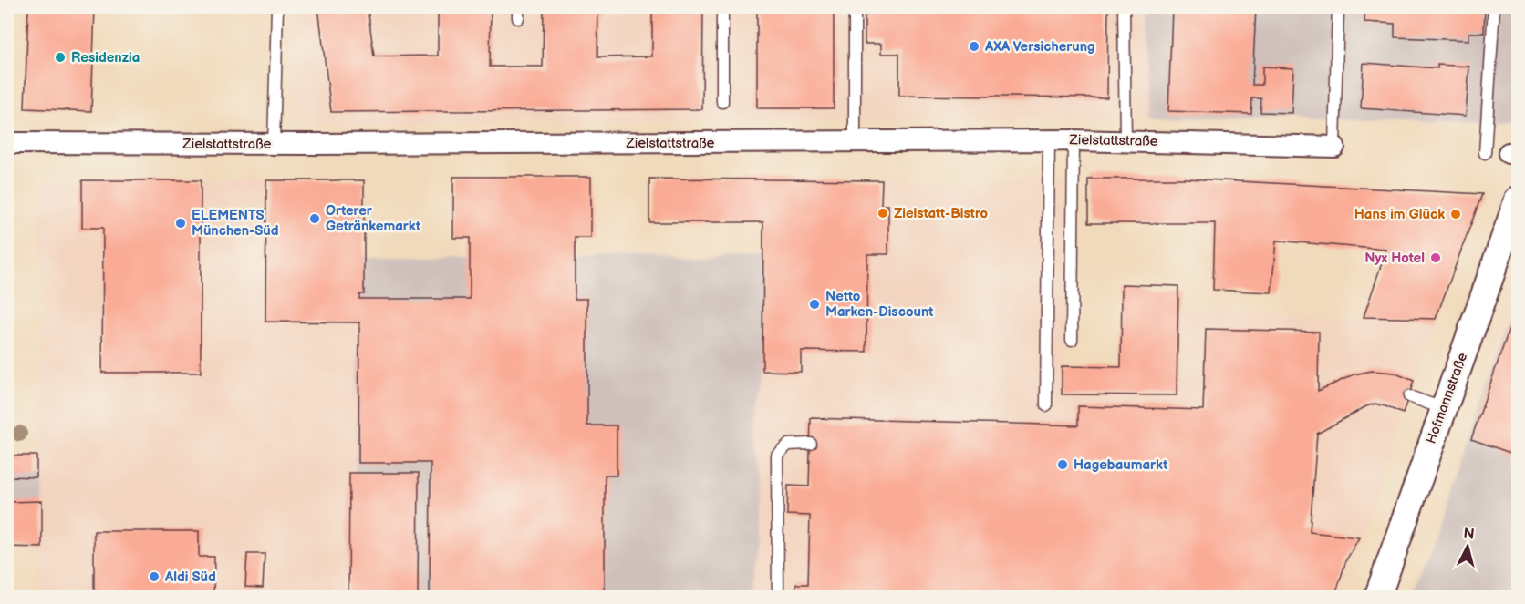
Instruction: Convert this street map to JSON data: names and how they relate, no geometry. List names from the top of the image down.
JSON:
{
  "streets": {
    "street": ["Zielstattstraße", "Hofmannstraße"]
  },
  "places": [
    "AXA Versicherung",
    "Residenzia",
    "Zielstatt-Bistro",
    "Hans im Glück",
    "Orterer Getränkemarkt",
    "ELEMENTS München-Süd",
    "Nyx Hotel",
    "Netto Marken-Discount",
    "Hagebaumarkt",
    "Aldi Süd"
  ],
  "north": "top"
}
